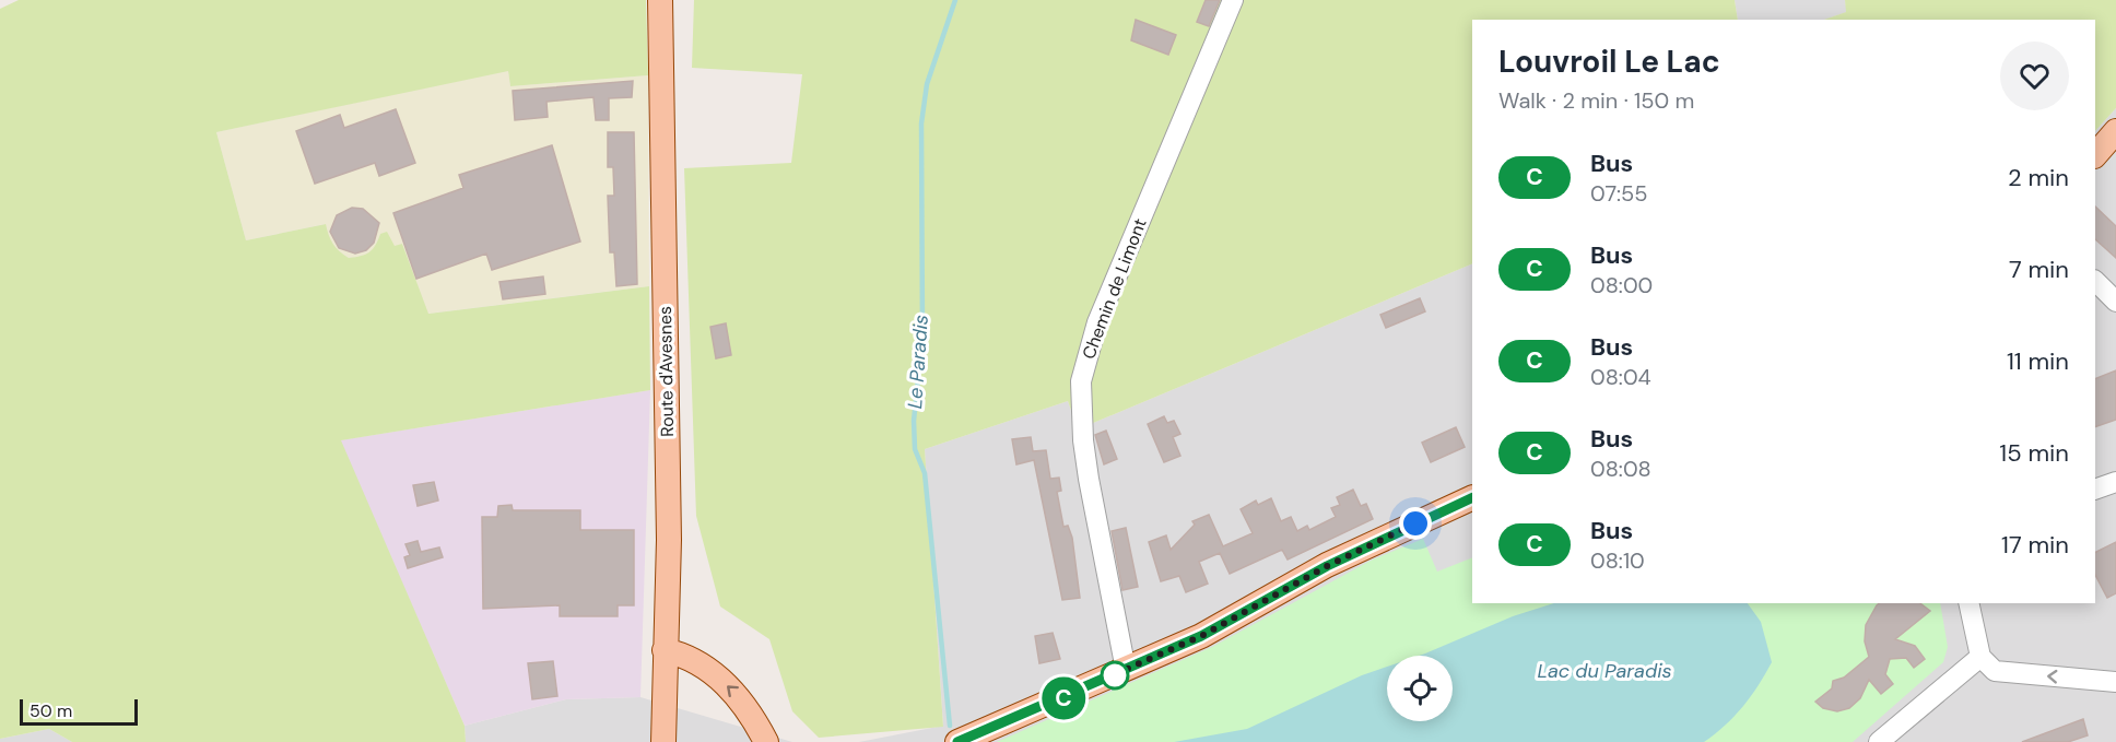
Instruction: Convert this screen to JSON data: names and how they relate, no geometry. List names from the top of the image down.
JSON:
{
  "streets": {
    "main road": ["Route d'Avesnes"],
    "street": ["Chemin de Limont"]
  },
  "water": ["Le Paradis", "Lac du Paradis"],
  "lines": ["bus line C"],
  "scale_bar": "50 m",
  "page": {
    "on_map": "C",
    "heading": ["Louvroil Le Lac", "Walk · 2 min · 150 m"],
    "list": [
      {
        "mark": "C",
        "name": "Bus",
        "note": "07:55",
        "value": "2 min"
      },
      {
        "mark": "C",
        "name": "Bus",
        "note": "08:00",
        "value": "7 min"
      },
      {
        "mark": "C",
        "name": "Bus",
        "note": "08:04",
        "value": "11 min"
      },
      {
        "mark": "C",
        "name": "Bus",
        "note": "08:08",
        "value": "15 min"
      },
      {
        "mark": "C",
        "name": "Bus",
        "note": "08:10",
        "value": "17 min"
      }
    ],
    "scale": "50 m"
  }
}
